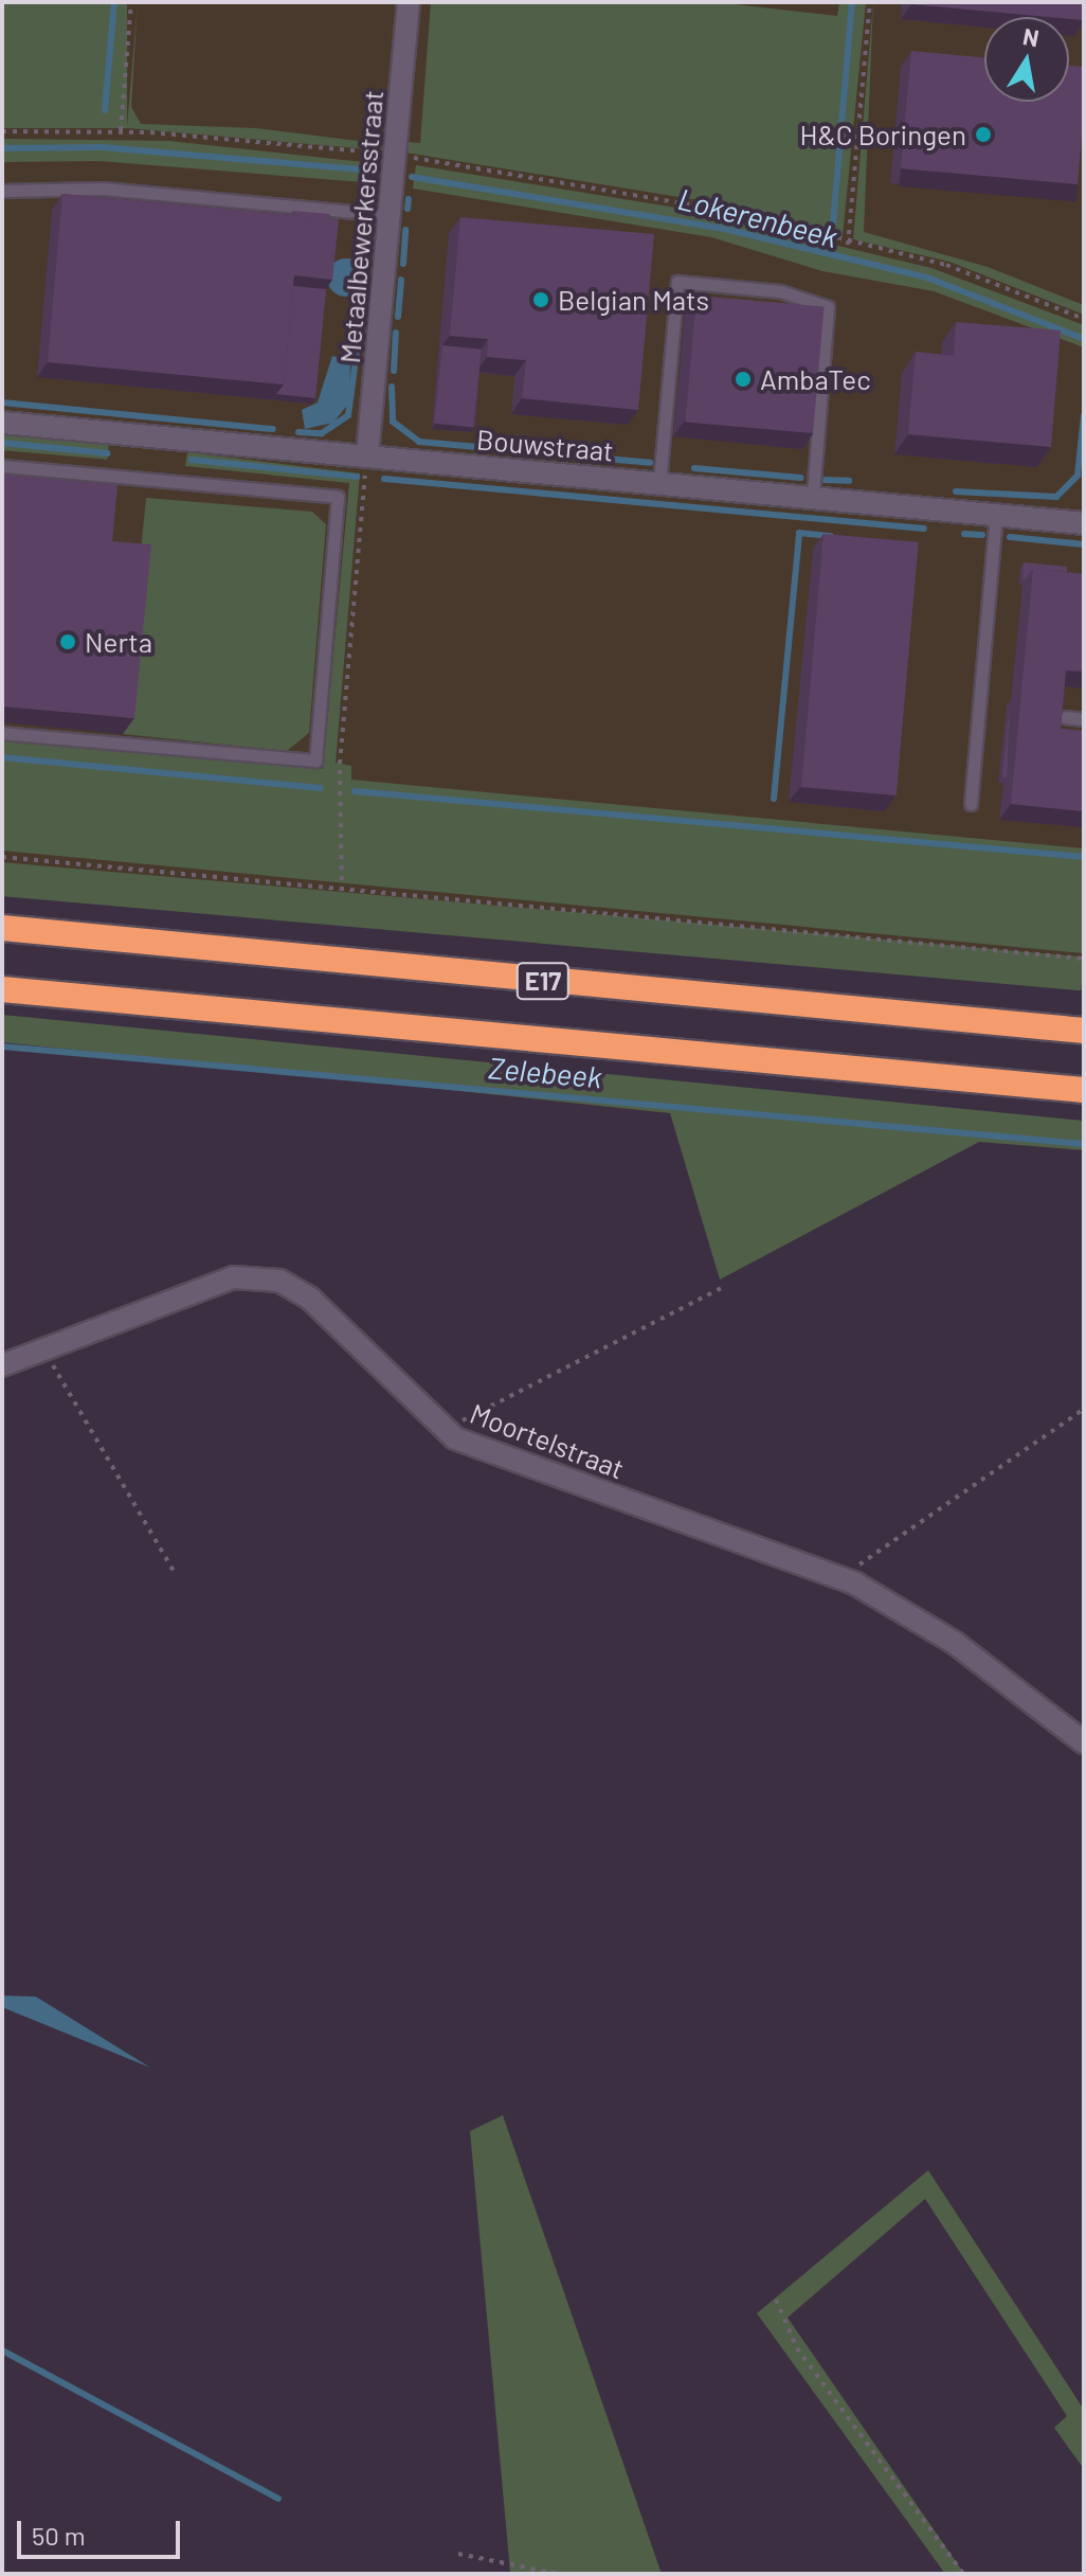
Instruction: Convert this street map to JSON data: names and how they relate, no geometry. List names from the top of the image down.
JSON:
{
  "streets": {
    "highway": ["E17"],
    "street": ["Metaalbewerkersstraat", "Bouwstraat", "Moortelstraat"]
  },
  "crossings": [
    ["Metaalbewerkersstraat", "Bouwstraat"]
  ],
  "water": ["Lokerenbeek", "Zelebeek"],
  "places": [
    "H&C Boringen",
    "Belgian Mats",
    "AmbaTec",
    "Nerta"
  ],
  "scale_bar": "50 m",
  "north": "top"
}
